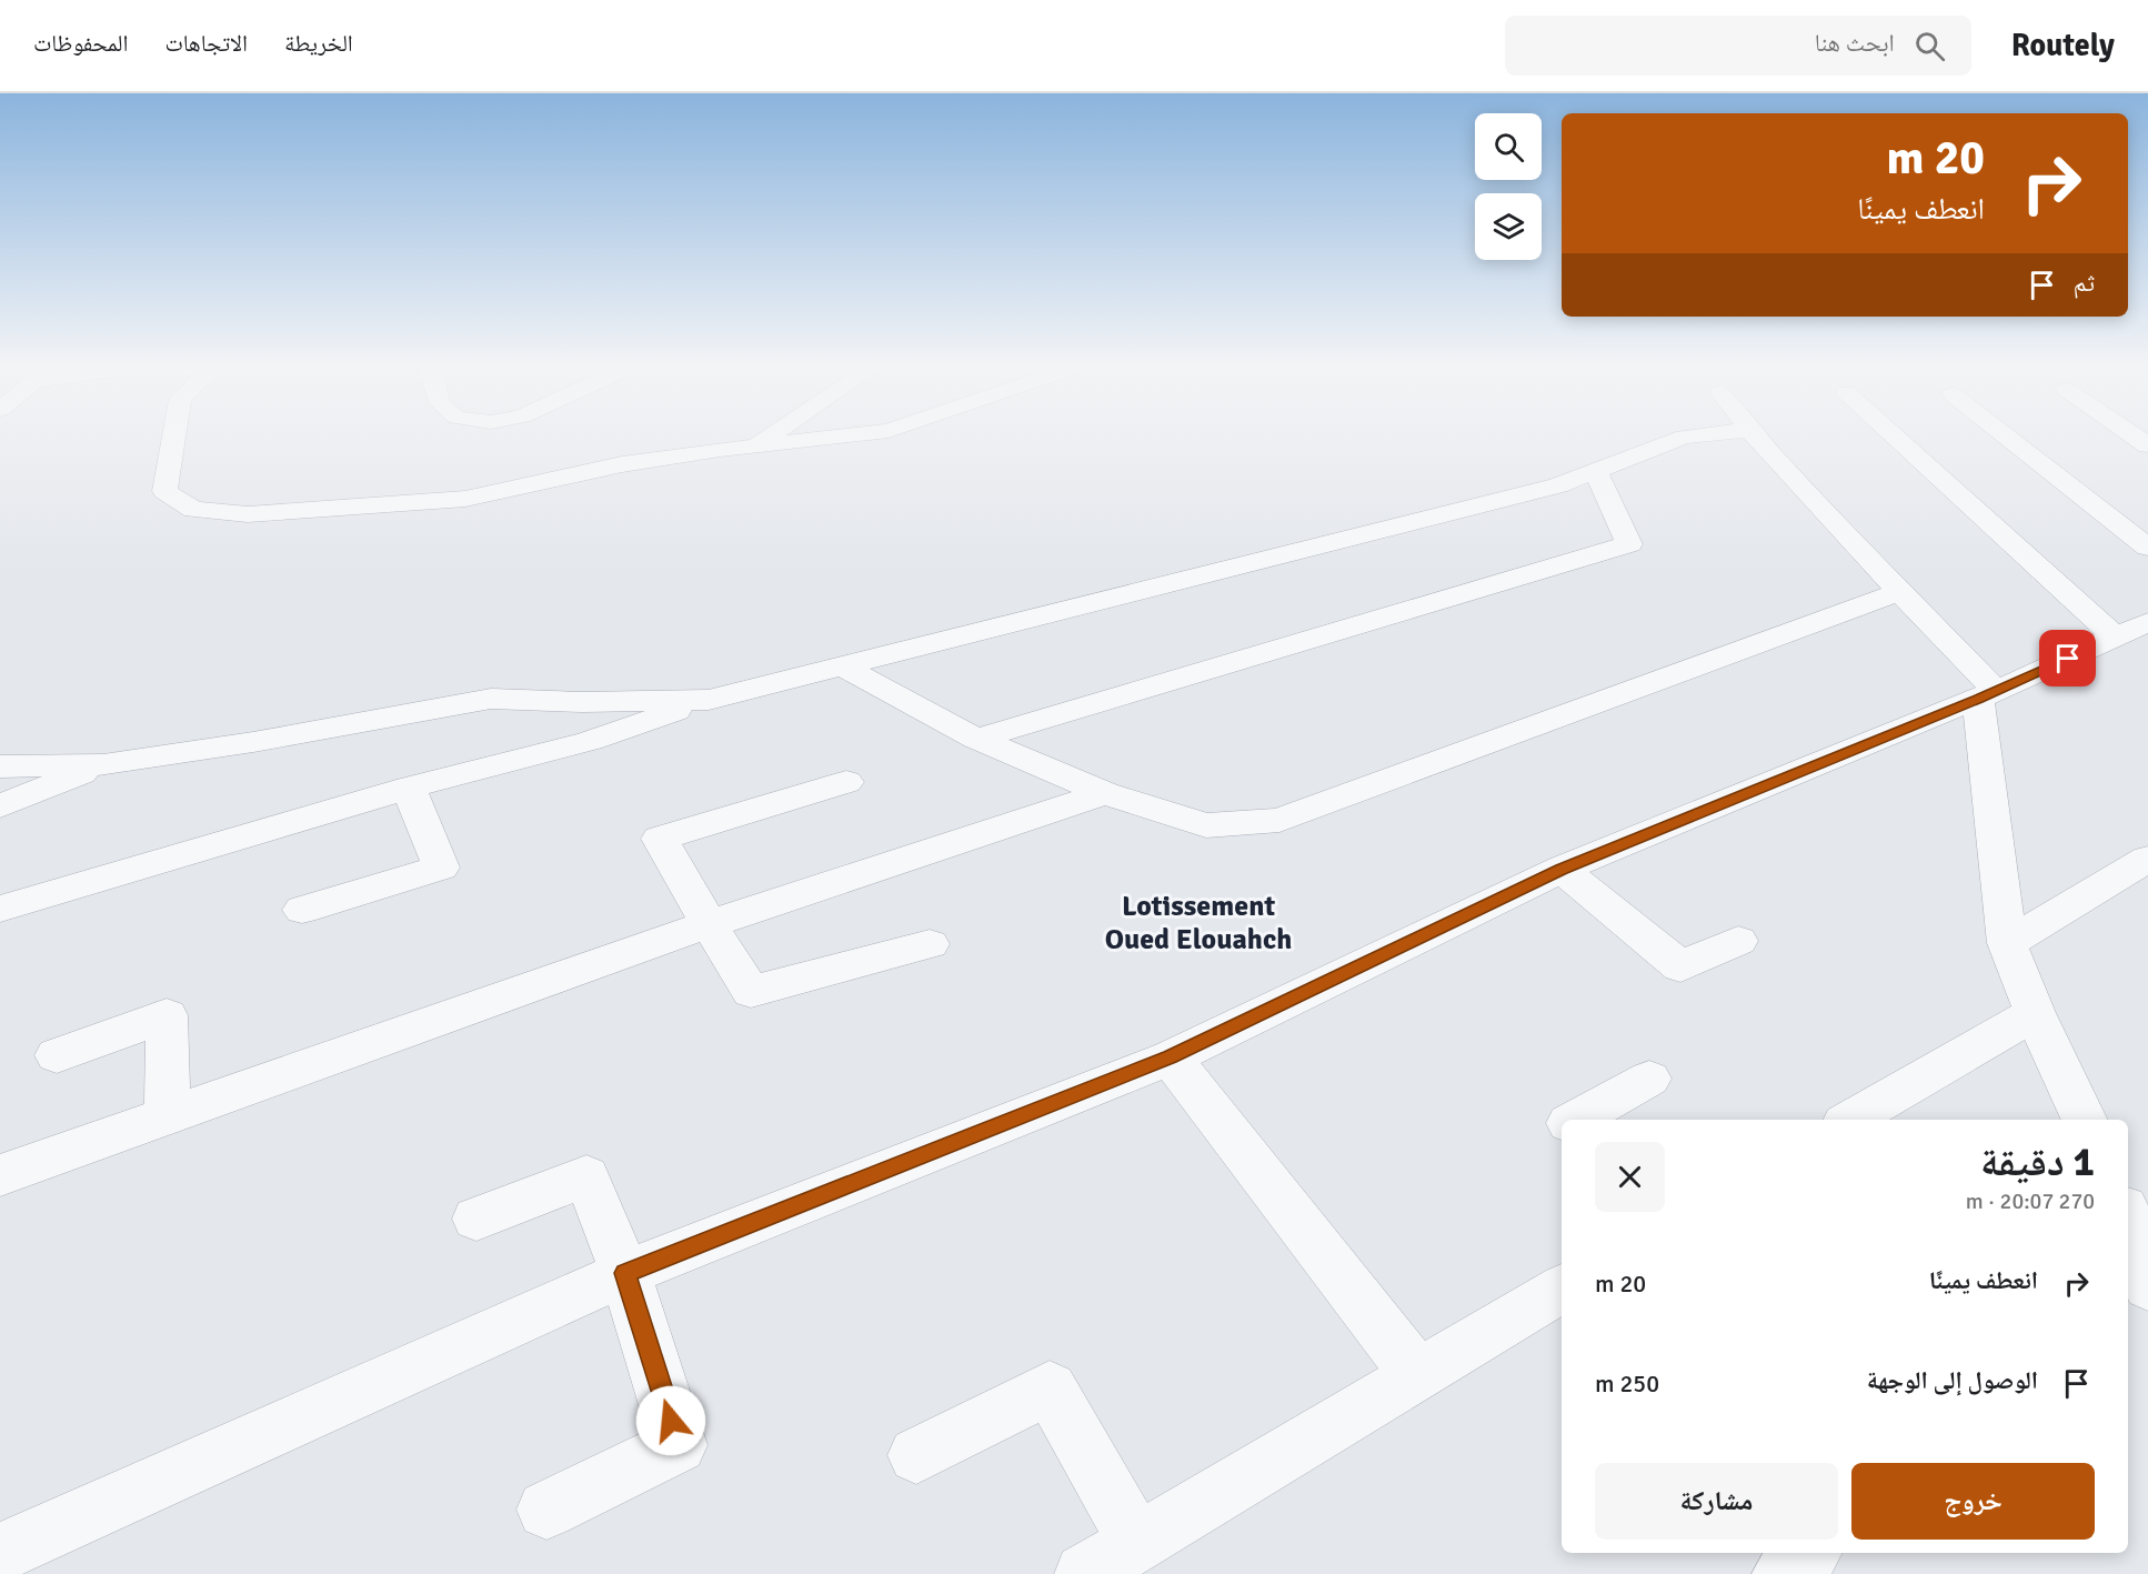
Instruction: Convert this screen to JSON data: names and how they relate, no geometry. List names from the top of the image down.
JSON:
{
  "districts": ["Lotissement Oued Elouahch"],
  "page": {
    "header": "Routely",
    "search": "ابحث هنا",
    "nav": ["الخريطة", "الاتجاهات", "المحفوظات"],
    "turn": ["20 m", "انعطف يمينًا"],
    "then": "ثم",
    "heading": ["1 دقيقة", "270 m · 20:07"],
    "list": [
      {
        "name": "انعطف يمينًا",
        "value": "20 m"
      },
      {
        "name": "الوصول إلى الوجهة",
        "value": "250 m"
      }
    ],
    "buttons": ["خروج", "مشاركة"]
  }
}
